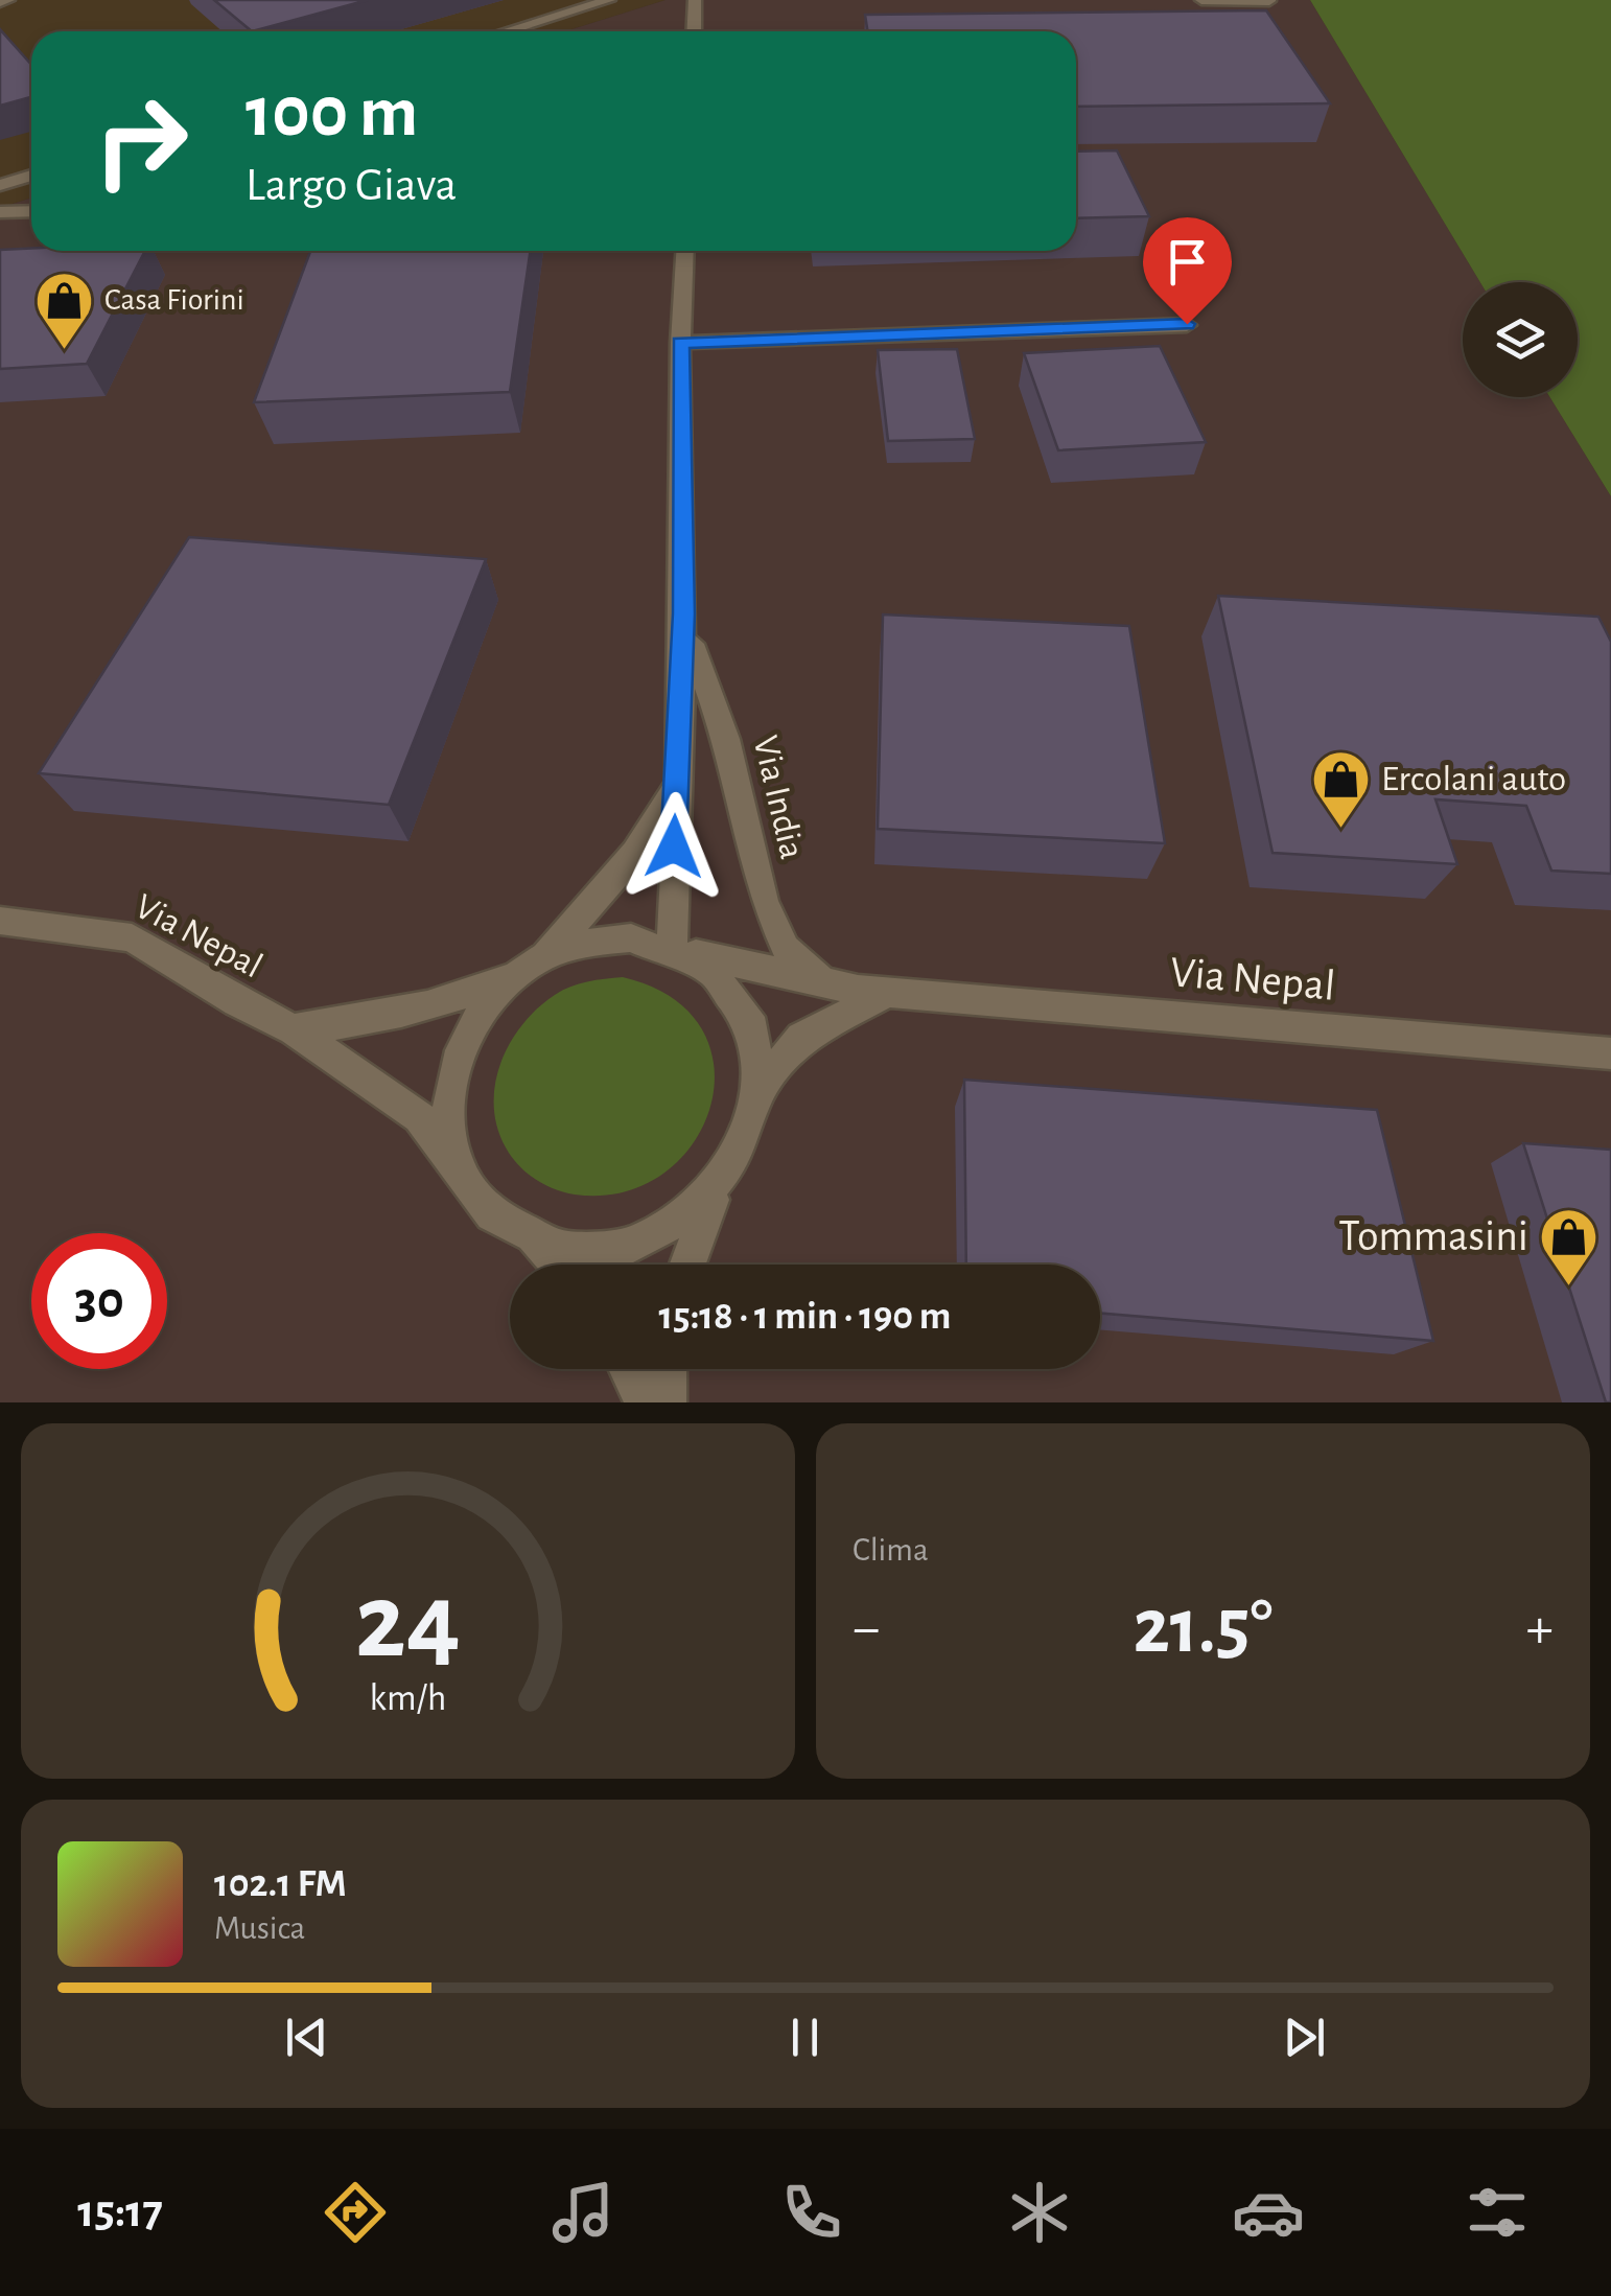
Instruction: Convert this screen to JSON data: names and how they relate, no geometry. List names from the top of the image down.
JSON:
{
  "streets": {
    "street": ["Via India", "Via Nepal"]
  },
  "crossings": [
    ["Via India", "Via Nepal"]
  ],
  "places": {
    "shop": ["Casa Fiorini", "Ercolani auto", "Tommasini"]
  },
  "page": {
    "turn": ["100 m", "Largo Giava"],
    "limit": "30",
    "trip": "15:18 · 1 min · 190 m",
    "tile": "Clima",
    "heat": ["−", "21.5°", "+"],
    "song": ["102.1 FM", "Musica"],
    "tabs": "15:17",
    "gauge": ["24", "km/h"]
  }
}
